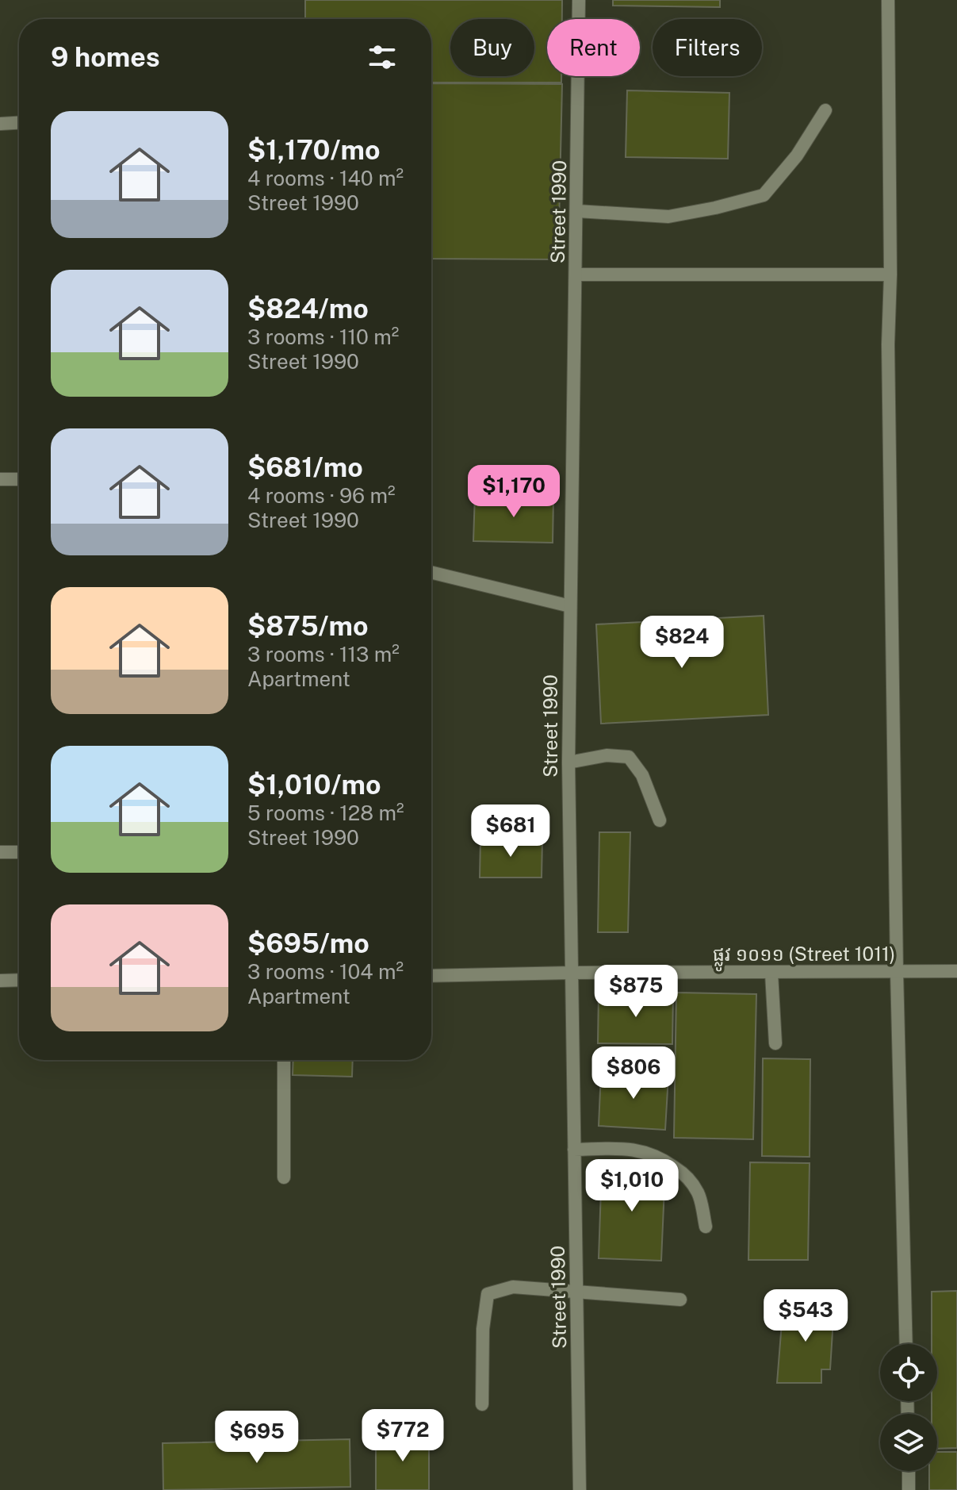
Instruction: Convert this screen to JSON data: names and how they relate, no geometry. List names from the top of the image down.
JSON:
{
  "streets": {
    "street": ["Street 1990", "ផ្លូវ ១០១១ (Street 1011)"]
  },
  "crossings": [
    ["Street 1990", "ផ្លូវ ១០១១ (Street 1011)"]
  ],
  "page": {
    "chip": ["Buy", "Rent", "Filters"],
    "heading": "9 homes",
    "list": [
      {
        "name": "$1,170/mo",
        "note": "4 rooms · 140 m² · Street 1990"
      },
      {
        "name": "$824/mo",
        "note": "3 rooms · 110 m² · Street 1990"
      },
      {
        "name": "$681/mo",
        "note": "4 rooms · 96 m² · Street 1990"
      },
      {
        "name": "$875/mo",
        "note": "3 rooms · 113 m² · Apartment"
      },
      {
        "name": "$1,010/mo",
        "note": "5 rooms · 128 m² · Street 1990"
      },
      {
        "name": "$695/mo",
        "note": "3 rooms · 104 m² · Apartment"
      }
    ],
    "price": [
      "$1,170",
      "$824",
      "$681",
      "$875",
      "$806",
      "$1,010",
      "$543",
      "$772",
      "$695"
    ]
  }
}
